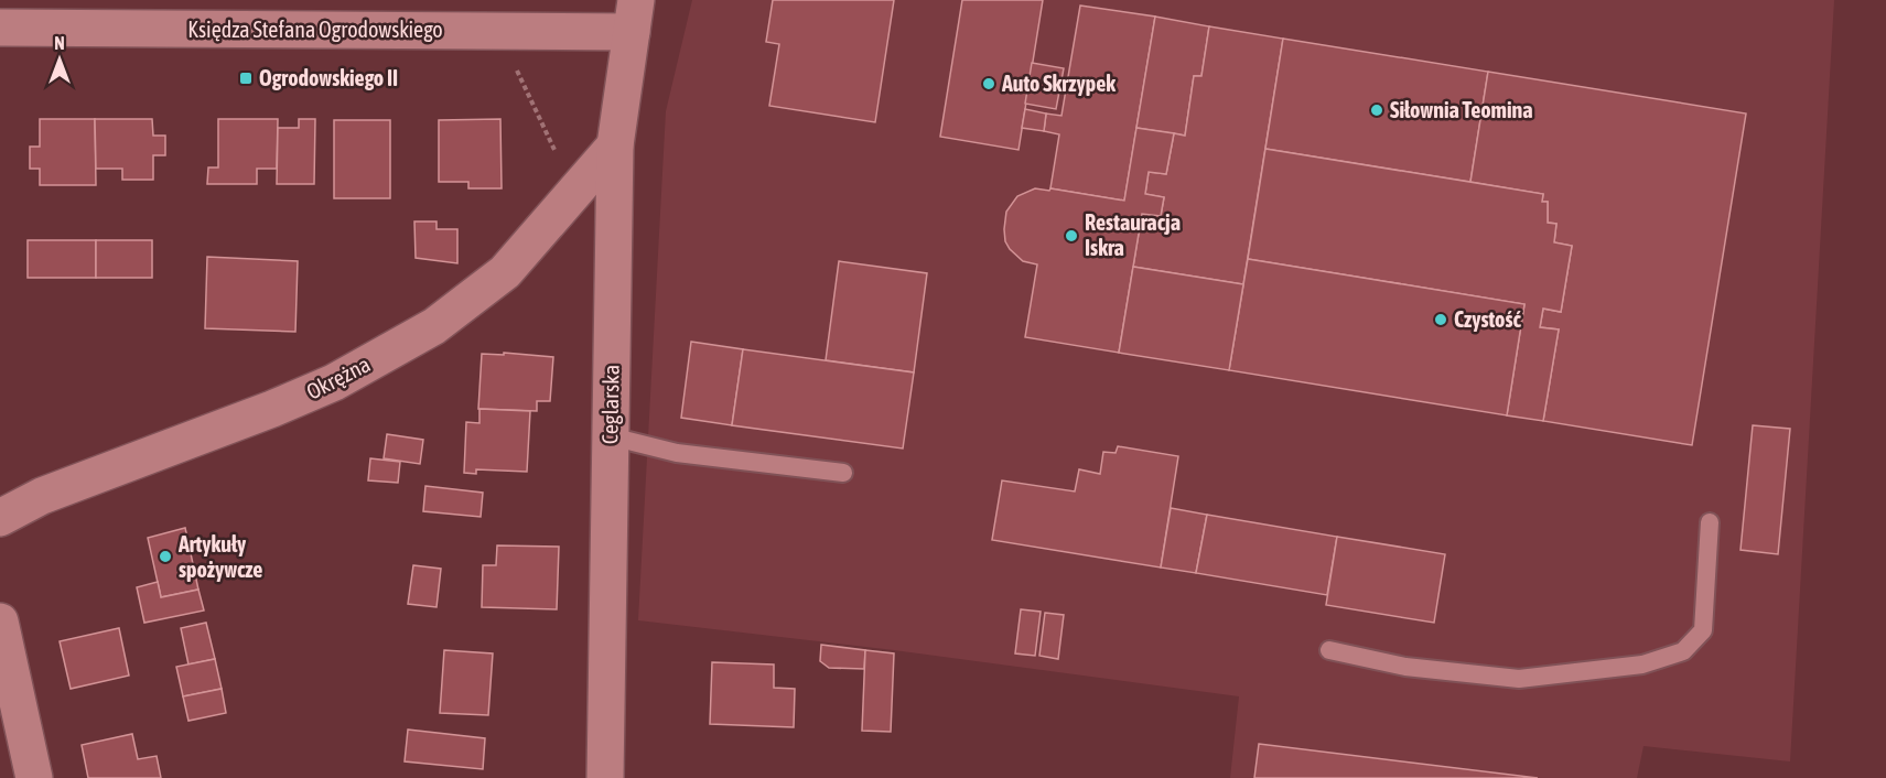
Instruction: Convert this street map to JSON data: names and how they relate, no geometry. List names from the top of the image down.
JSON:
{
  "streets": {
    "street": ["Księdza Stefana Ogrodowskiego", "Okrężna", "Ceglarska"]
  },
  "crossings": [
    ["Księdza Stefana Ogrodowskiego", "Ceglarska"],
    ["Okrężna", "Ceglarska"]
  ],
  "places": {
    "transit": ["Ogrodowskiego II"],
    "other": [
      "Auto Skrzypek",
      "Siłownia Teomina",
      "Restauracja Iskra",
      "Czystość",
      "Artykuły spożywcze"
    ]
  },
  "north": "top"
}
